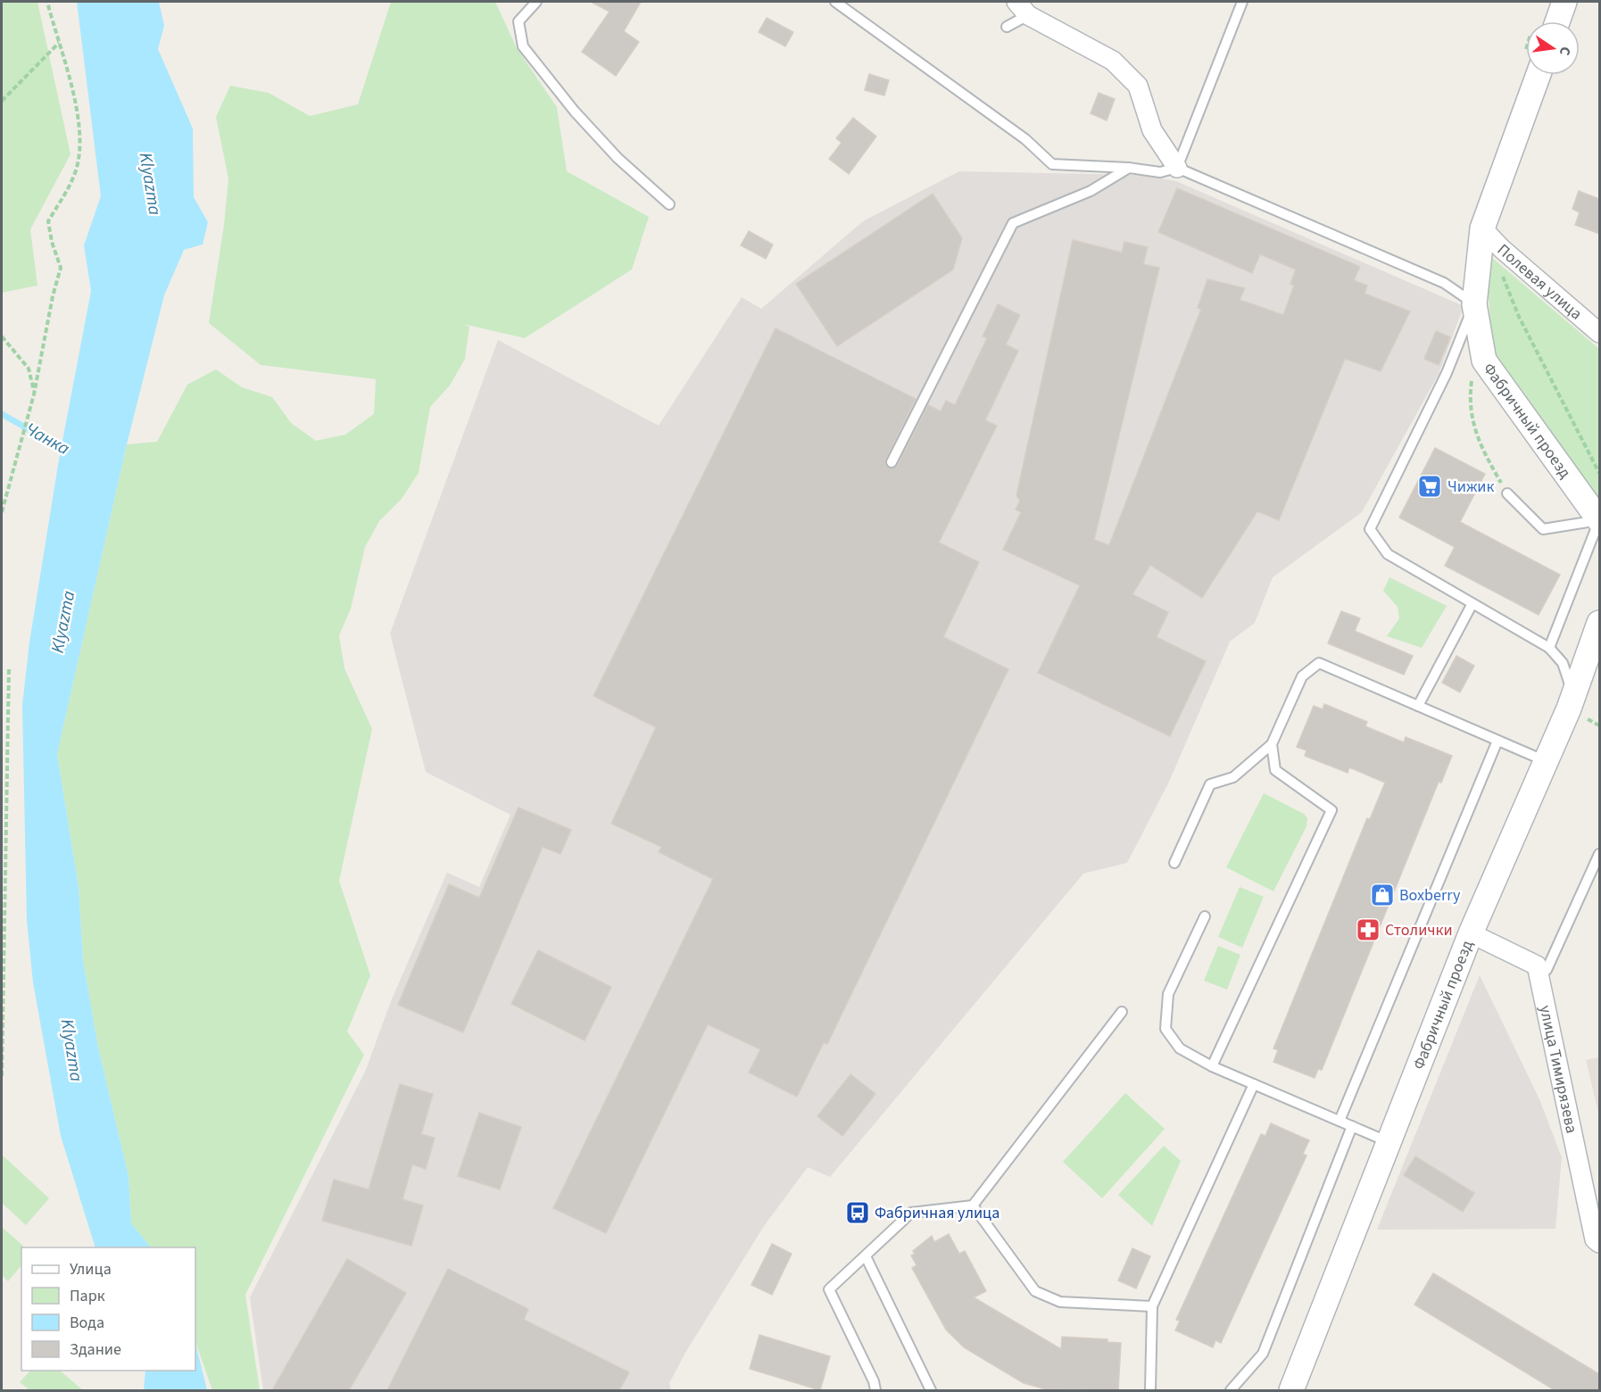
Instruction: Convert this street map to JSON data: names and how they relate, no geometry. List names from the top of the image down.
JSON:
{
  "streets": {
    "street": ["Полевая улица", "Фабричный проезд", "улица Тимирязева"]
  },
  "crossings": [
    ["Полевая улица", "Фабричный проезд"],
    ["Фабричный проезд", "улица Тимирязева"]
  ],
  "water": ["Klyazma", "Чанка"],
  "places": {
    "supermarket": ["Чижик"],
    "shop": ["Boxberry"],
    "pharmacy": ["Столички"],
    "bus stop": ["Фабричная улица"]
  },
  "legend": [
    "Улица",
    "Парк",
    "Вода",
    "Здание"
  ],
  "north": "right"
}
